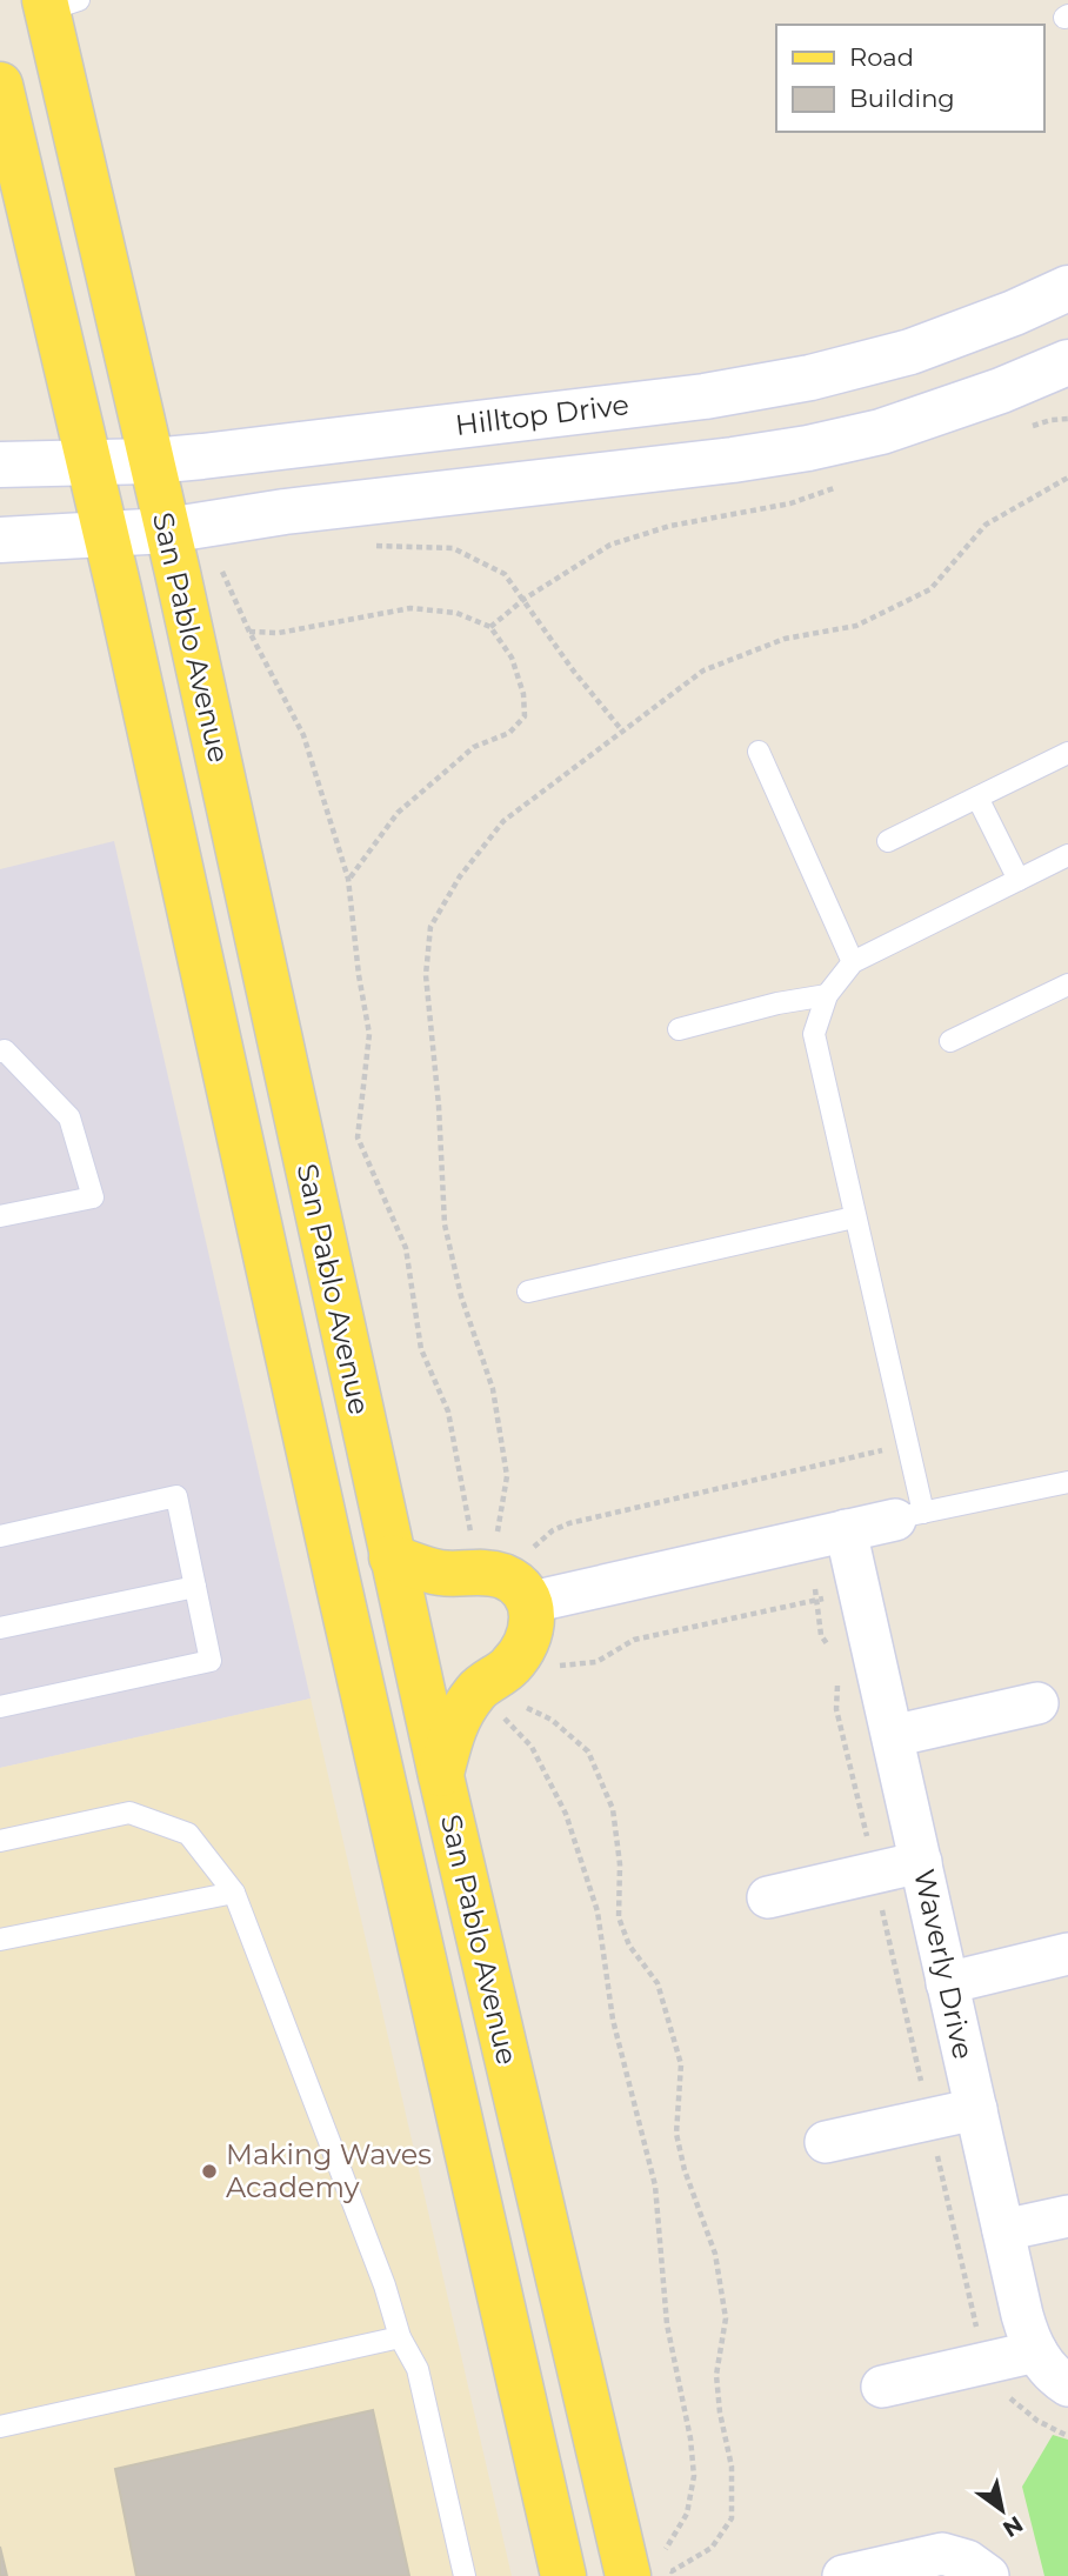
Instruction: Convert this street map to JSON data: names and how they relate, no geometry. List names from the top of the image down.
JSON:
{
  "streets": {
    "main road": ["Hilltop Drive", "San Pablo Avenue"],
    "street": ["Waverly Drive"]
  },
  "crossings": [
    ["Hilltop Drive", "San Pablo Avenue"]
  ],
  "places": ["Making Waves Academy"],
  "legend": ["Road", "Building"],
  "north": "bottom right"
}
